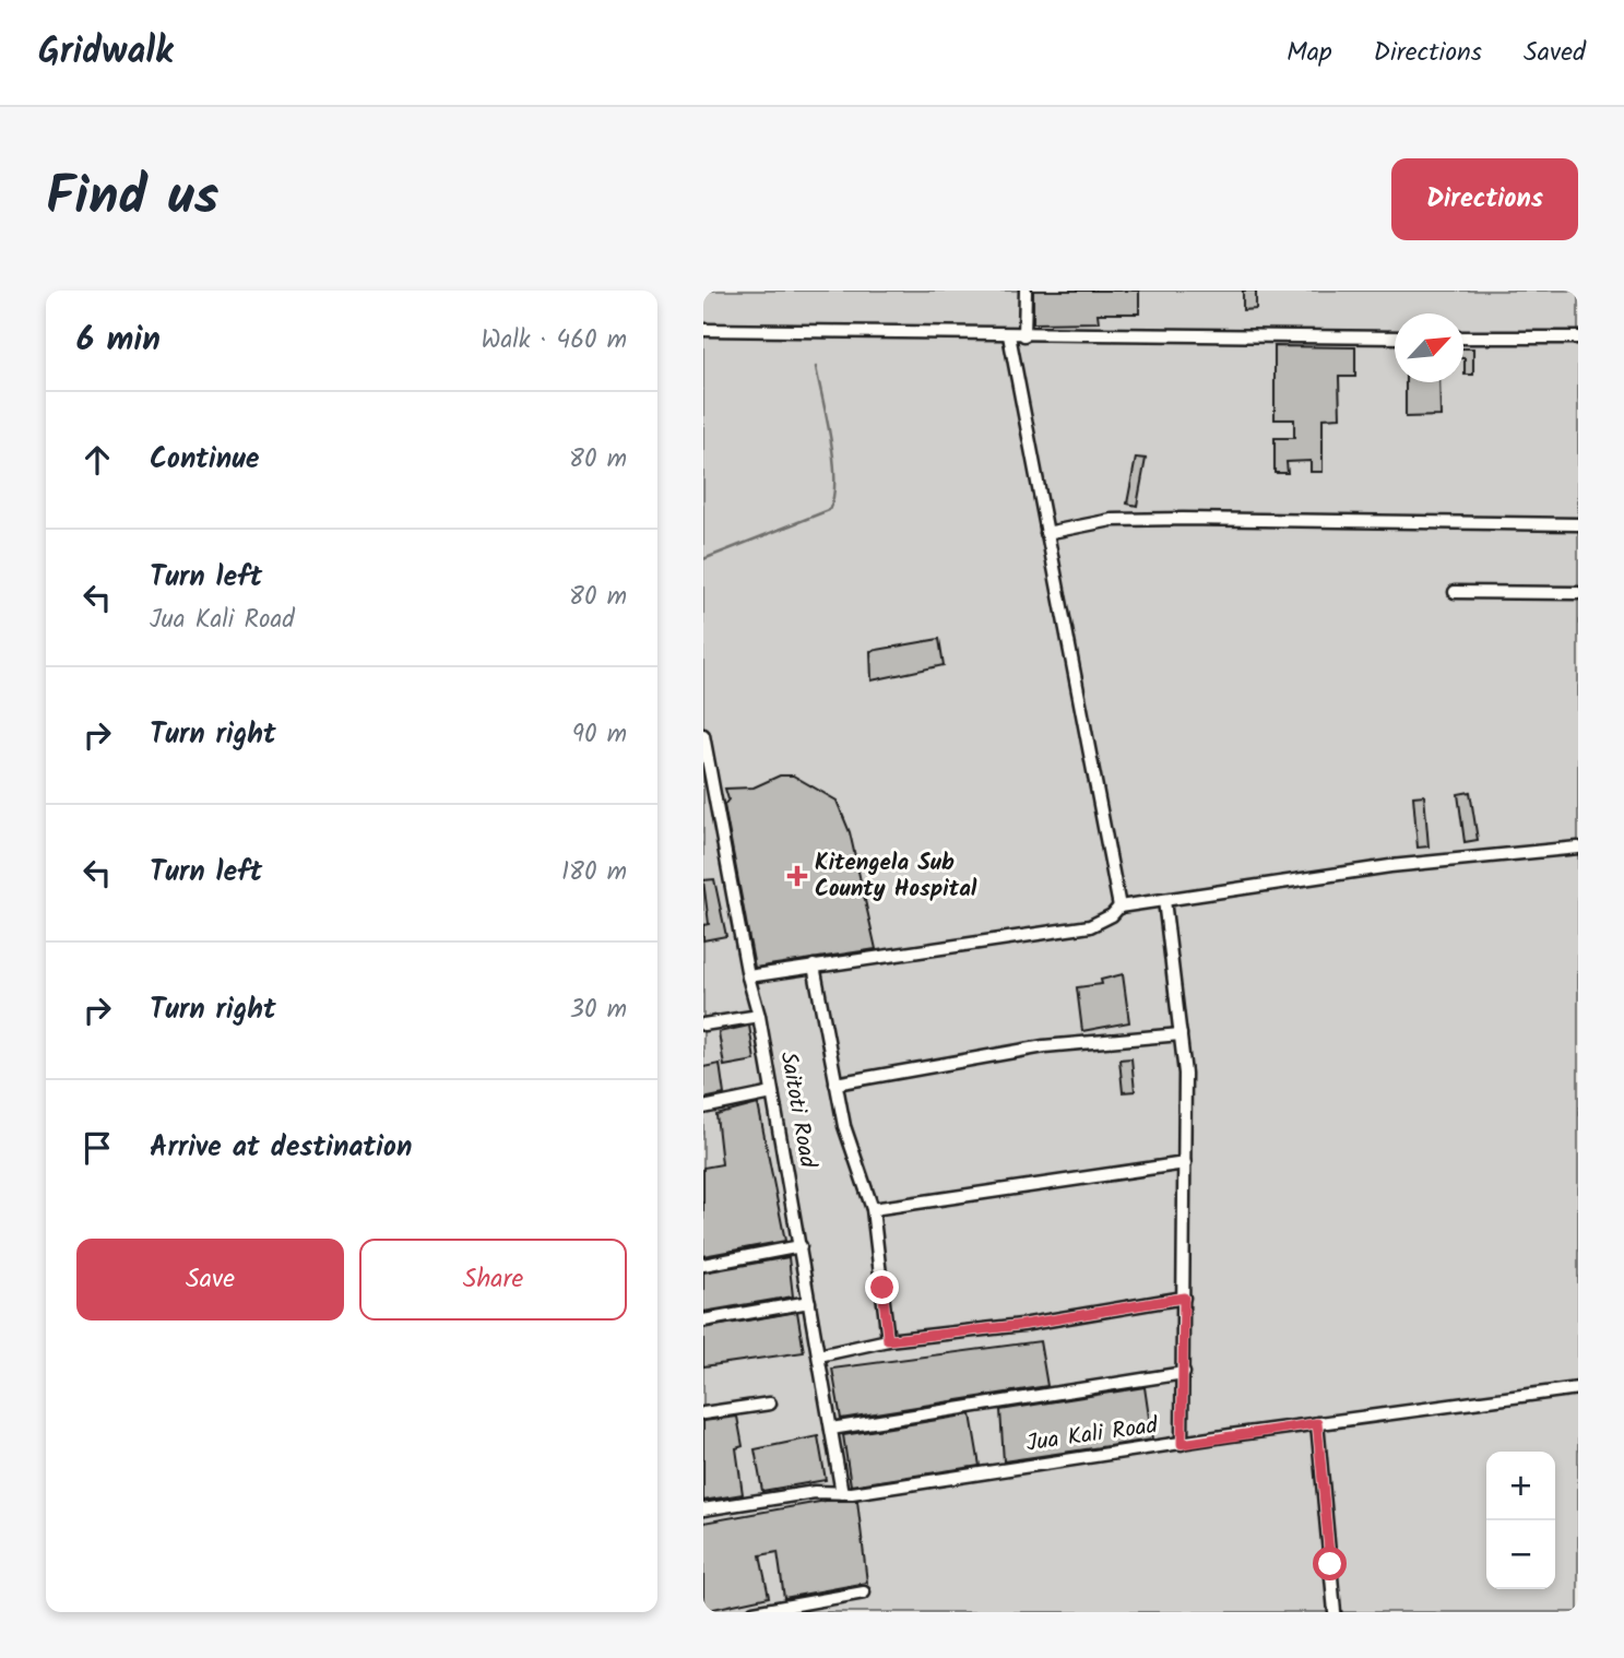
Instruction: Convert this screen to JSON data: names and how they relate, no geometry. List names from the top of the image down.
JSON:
{
  "streets": {
    "street": ["Saitoti Road", "Jua Kali Road"]
  },
  "crossings": [
    ["Saitoti Road", "Jua Kali Road"]
  ],
  "places": {
    "health": ["Kitengela Sub County Hospital"]
  },
  "north": "top right",
  "page": {
    "header": "Gridwalk",
    "nav": ["Map", "Directions", "Saved"],
    "title": "Find us",
    "buttons": [
      "Directions",
      ["Save", "Share"]
    ],
    "heading": ["6 min", "Walk · 460 m"],
    "list": [
      ["Continue", "80 m"],
      ["Turn left", "Jua Kali Road", "80 m"],
      ["Turn right", "90 m"],
      ["Turn left", "180 m"],
      ["Turn right", "30 m"],
      "Arrive at destination"
    ],
    "map_buttons": ["+", "−"]
  }
}
